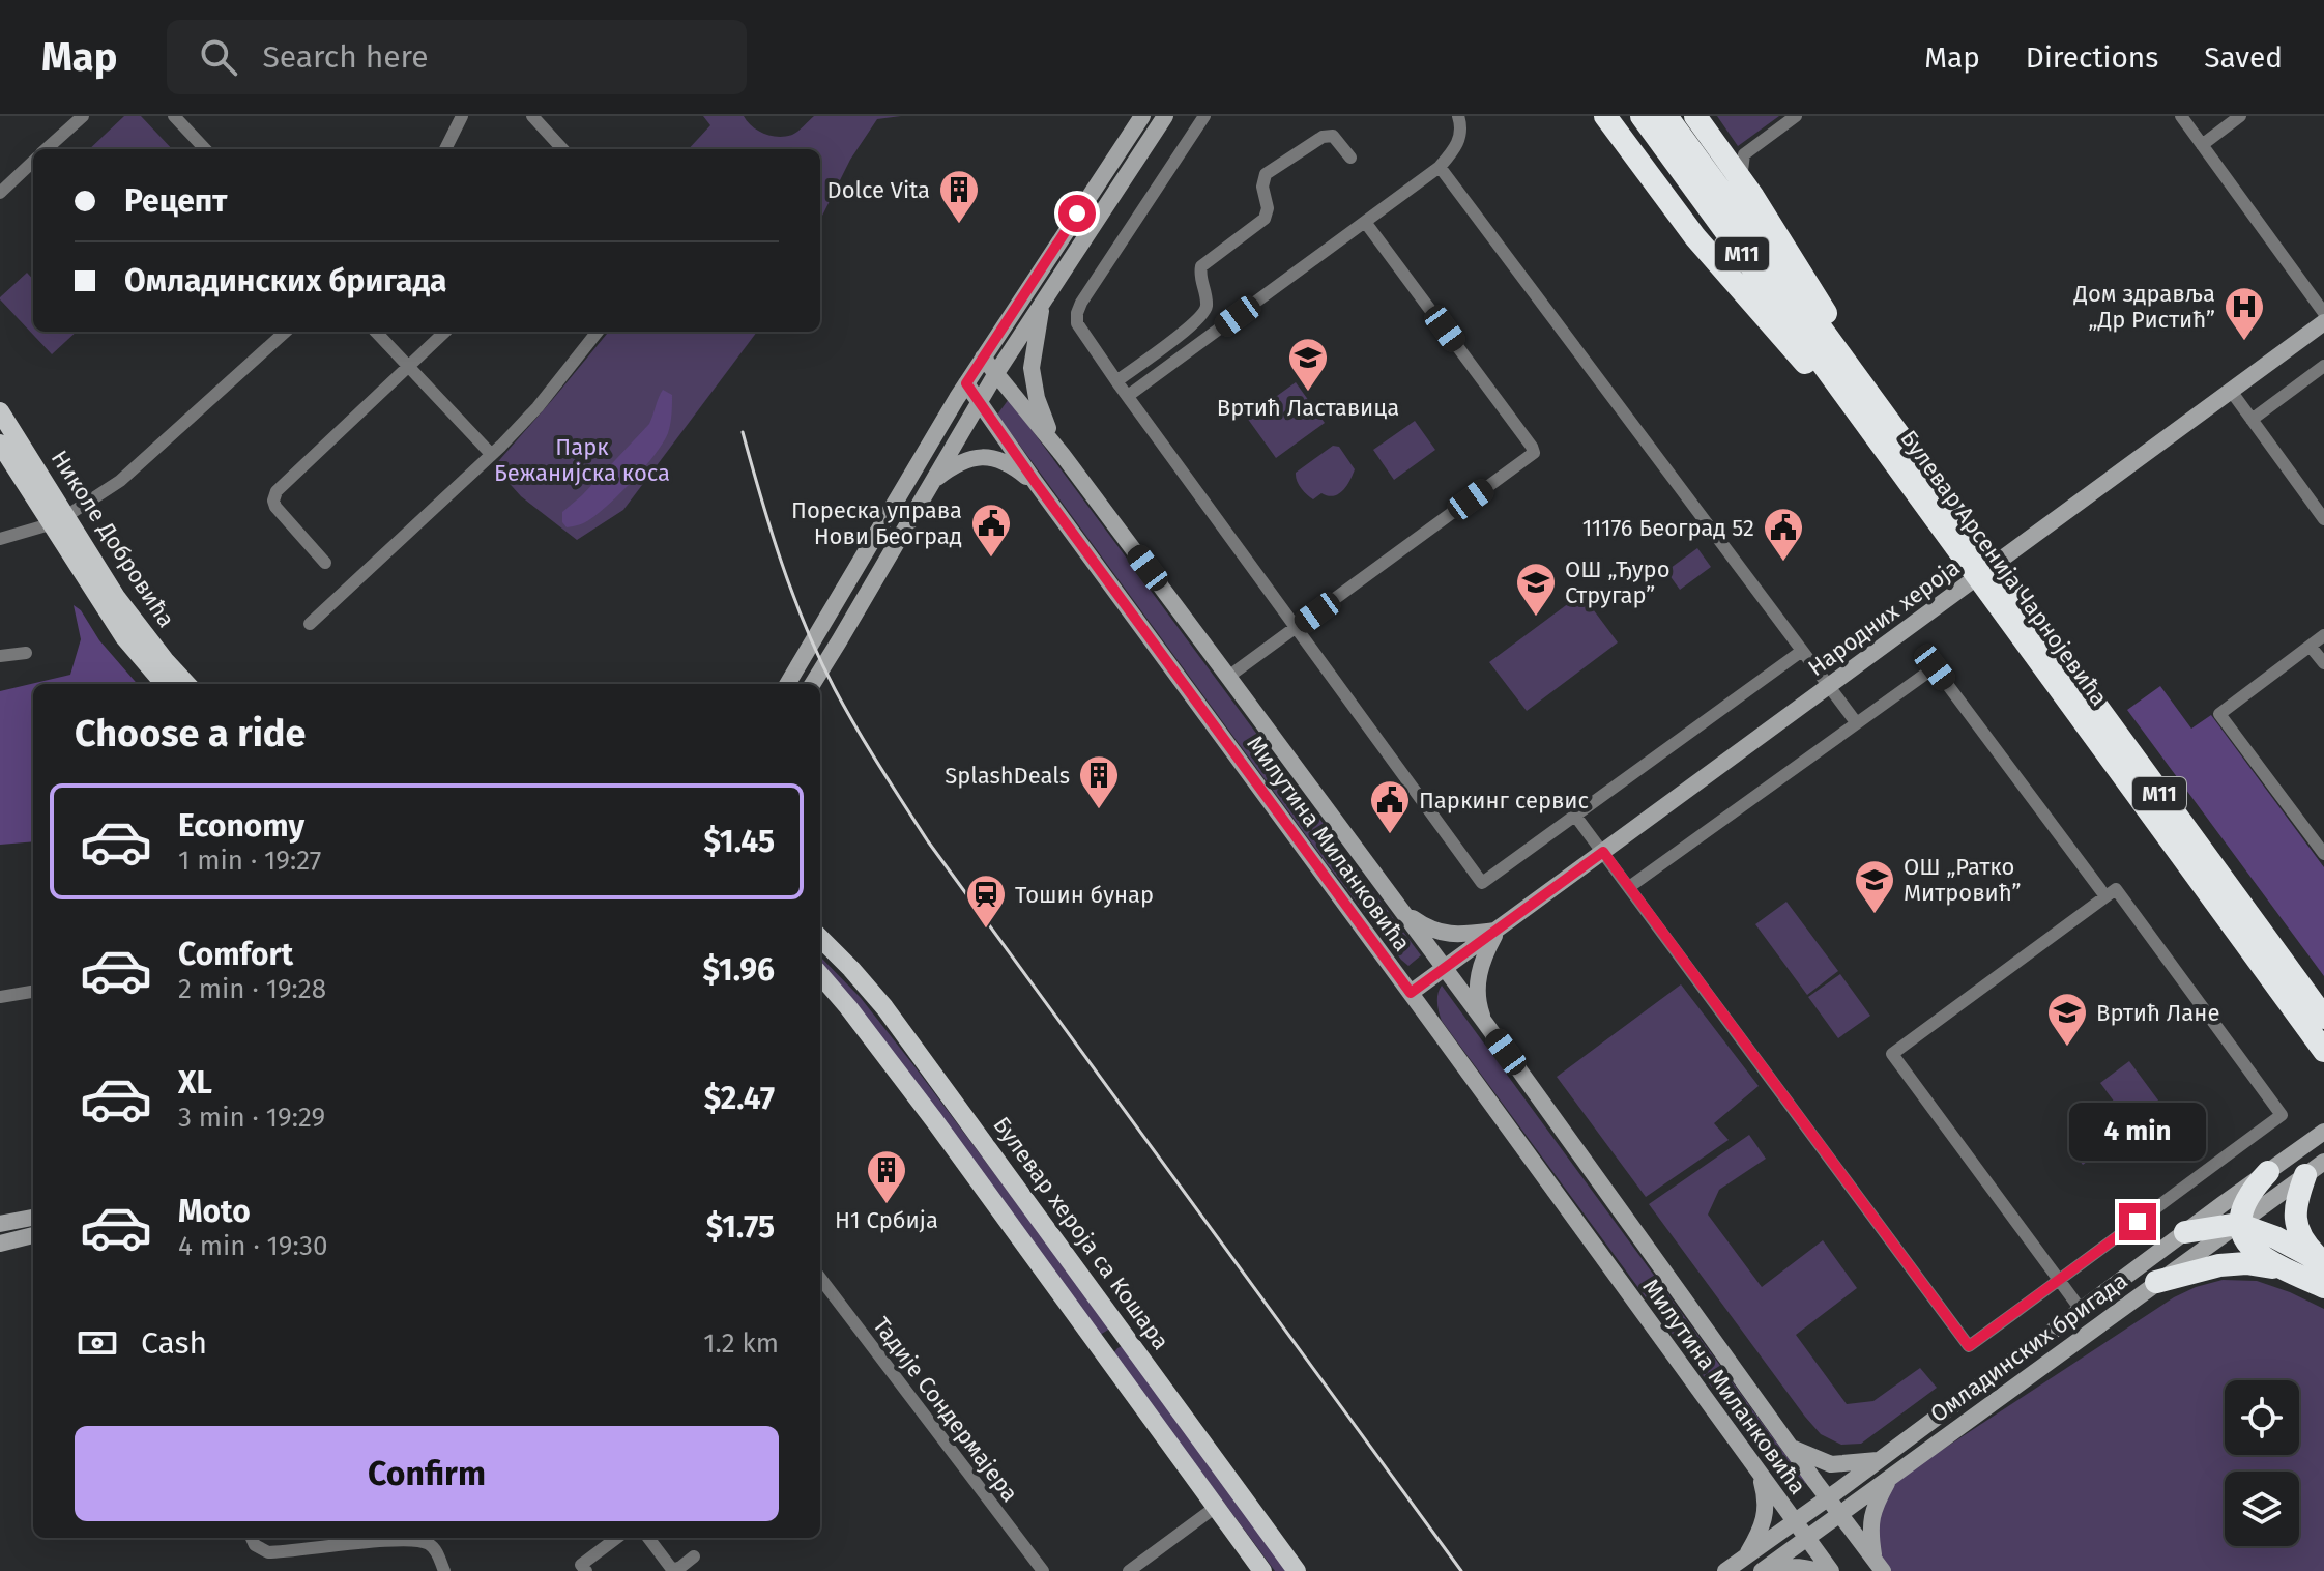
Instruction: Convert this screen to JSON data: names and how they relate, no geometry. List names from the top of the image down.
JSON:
{
  "streets": {
    "highway": ["M11", "Булевар Арсенија Чарнојевића"],
    "main road": ["Николе Добровића", "Булевар хероја са Кошара"],
    "street": [
      "Народних хероја",
      "Милутина Миланковића",
      "Омладинских бригада",
      "Тадије Сондермајера"
    ]
  },
  "crossings": [
    ["Народних хероја", "Милутина Миланковића"],
    ["Милутина Миланковића", "Омладинских бригада"]
  ],
  "parks": ["Парк Бежанијска коса"],
  "places": {
    "building": ["Dolce Vita", "SplashDeals", "Н1 Србија"],
    "hospital": ["Дом здравља „Др Ристић”"],
    "school or university": [
      "Вртић Ластавица",
      "ОШ „Ђуро Стругар”",
      "ОШ „Ратко Митровић”",
      "Вртић Лане"
    ],
    "public building": ["Пореска управа Нови Београд", "11176 Београд 52", "Паркинг сервис"],
    "station": ["Тошин бунар"]
  },
  "page": {
    "header": "Map",
    "search": "Search here",
    "nav": ["Map", "Directions", "Saved"],
    "banner": ["Рецепт", "Омладинских бригада"],
    "heading": "Choose a ride",
    "list": [
      {
        "name": "Economy",
        "note": "1 min · 19:27",
        "value": "$1.45"
      },
      {
        "name": "Comfort",
        "note": "2 min · 19:28",
        "value": "$1.96"
      },
      {
        "name": "XL",
        "note": "3 min · 19:29",
        "value": "$2.47"
      },
      {
        "name": "Moto",
        "note": "4 min · 19:30",
        "value": "$1.75"
      }
    ],
    "bubble": "4 min",
    "pay": ["Cash", "1.2 km"],
    "buttons": "Confirm"
  }
}
